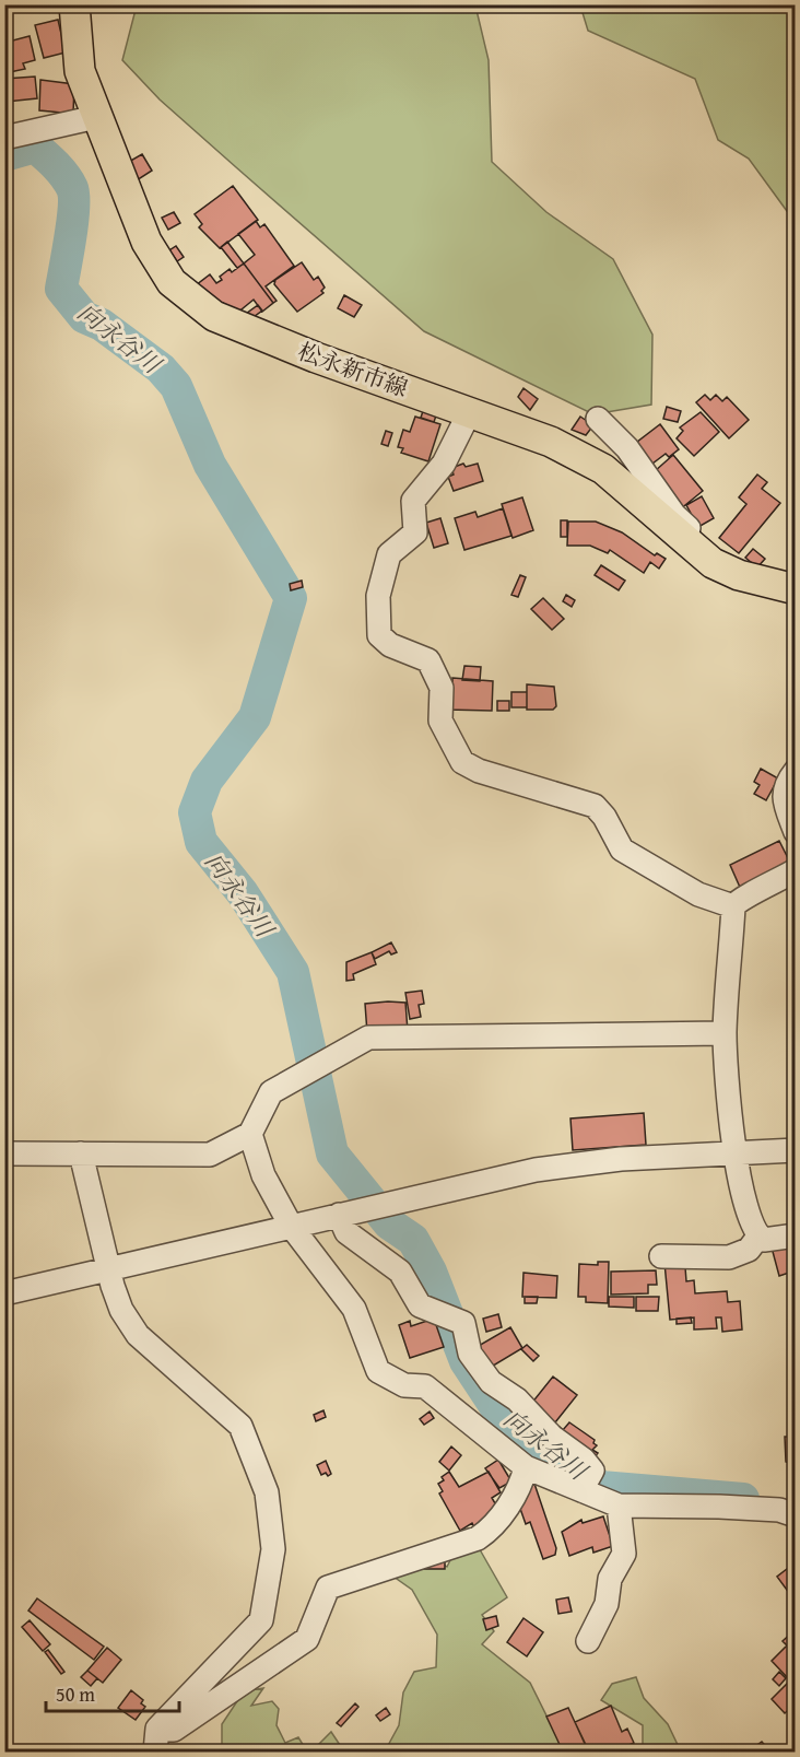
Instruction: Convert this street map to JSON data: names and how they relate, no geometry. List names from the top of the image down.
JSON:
{
  "streets": {
    "main road": ["松永新市線"]
  },
  "water": ["向永谷川"],
  "scale_bar": "50 m"
}
